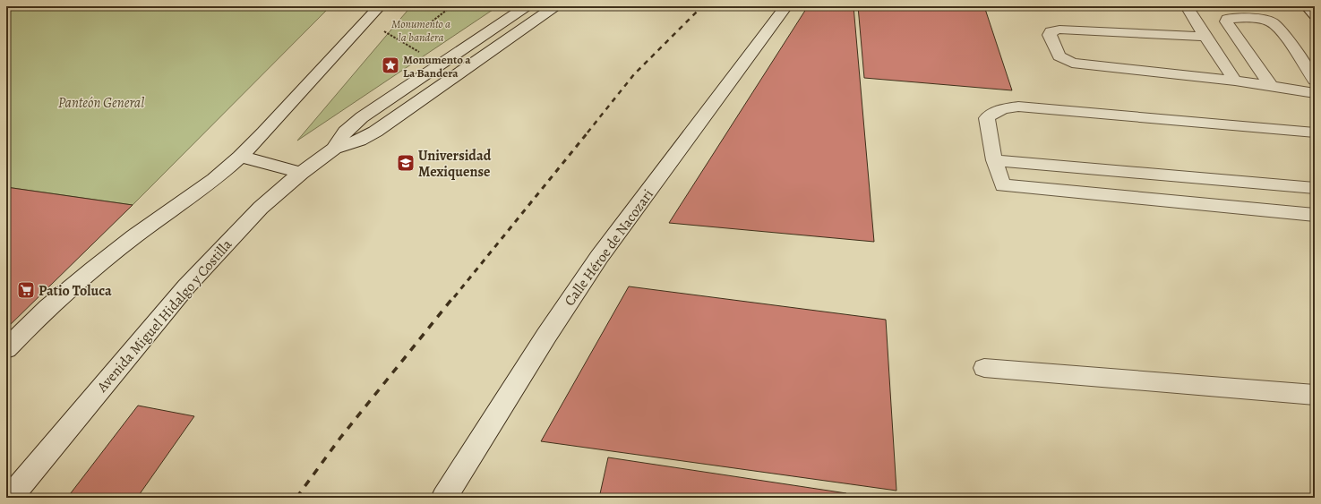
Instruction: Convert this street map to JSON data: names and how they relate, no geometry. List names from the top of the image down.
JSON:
{
  "streets": {
    "main road": ["Calle Héroe de Nacozari", "Avenida Miguel Hidalgo y Costilla"]
  },
  "parks": ["Monumento a la bandera", "Panteón General"],
  "places": {
    "place": ["Monumento a La Bandera"],
    "school or university": ["Universidad Mexiquense"],
    "supermarket": ["Patio Toluca"]
  }
}
